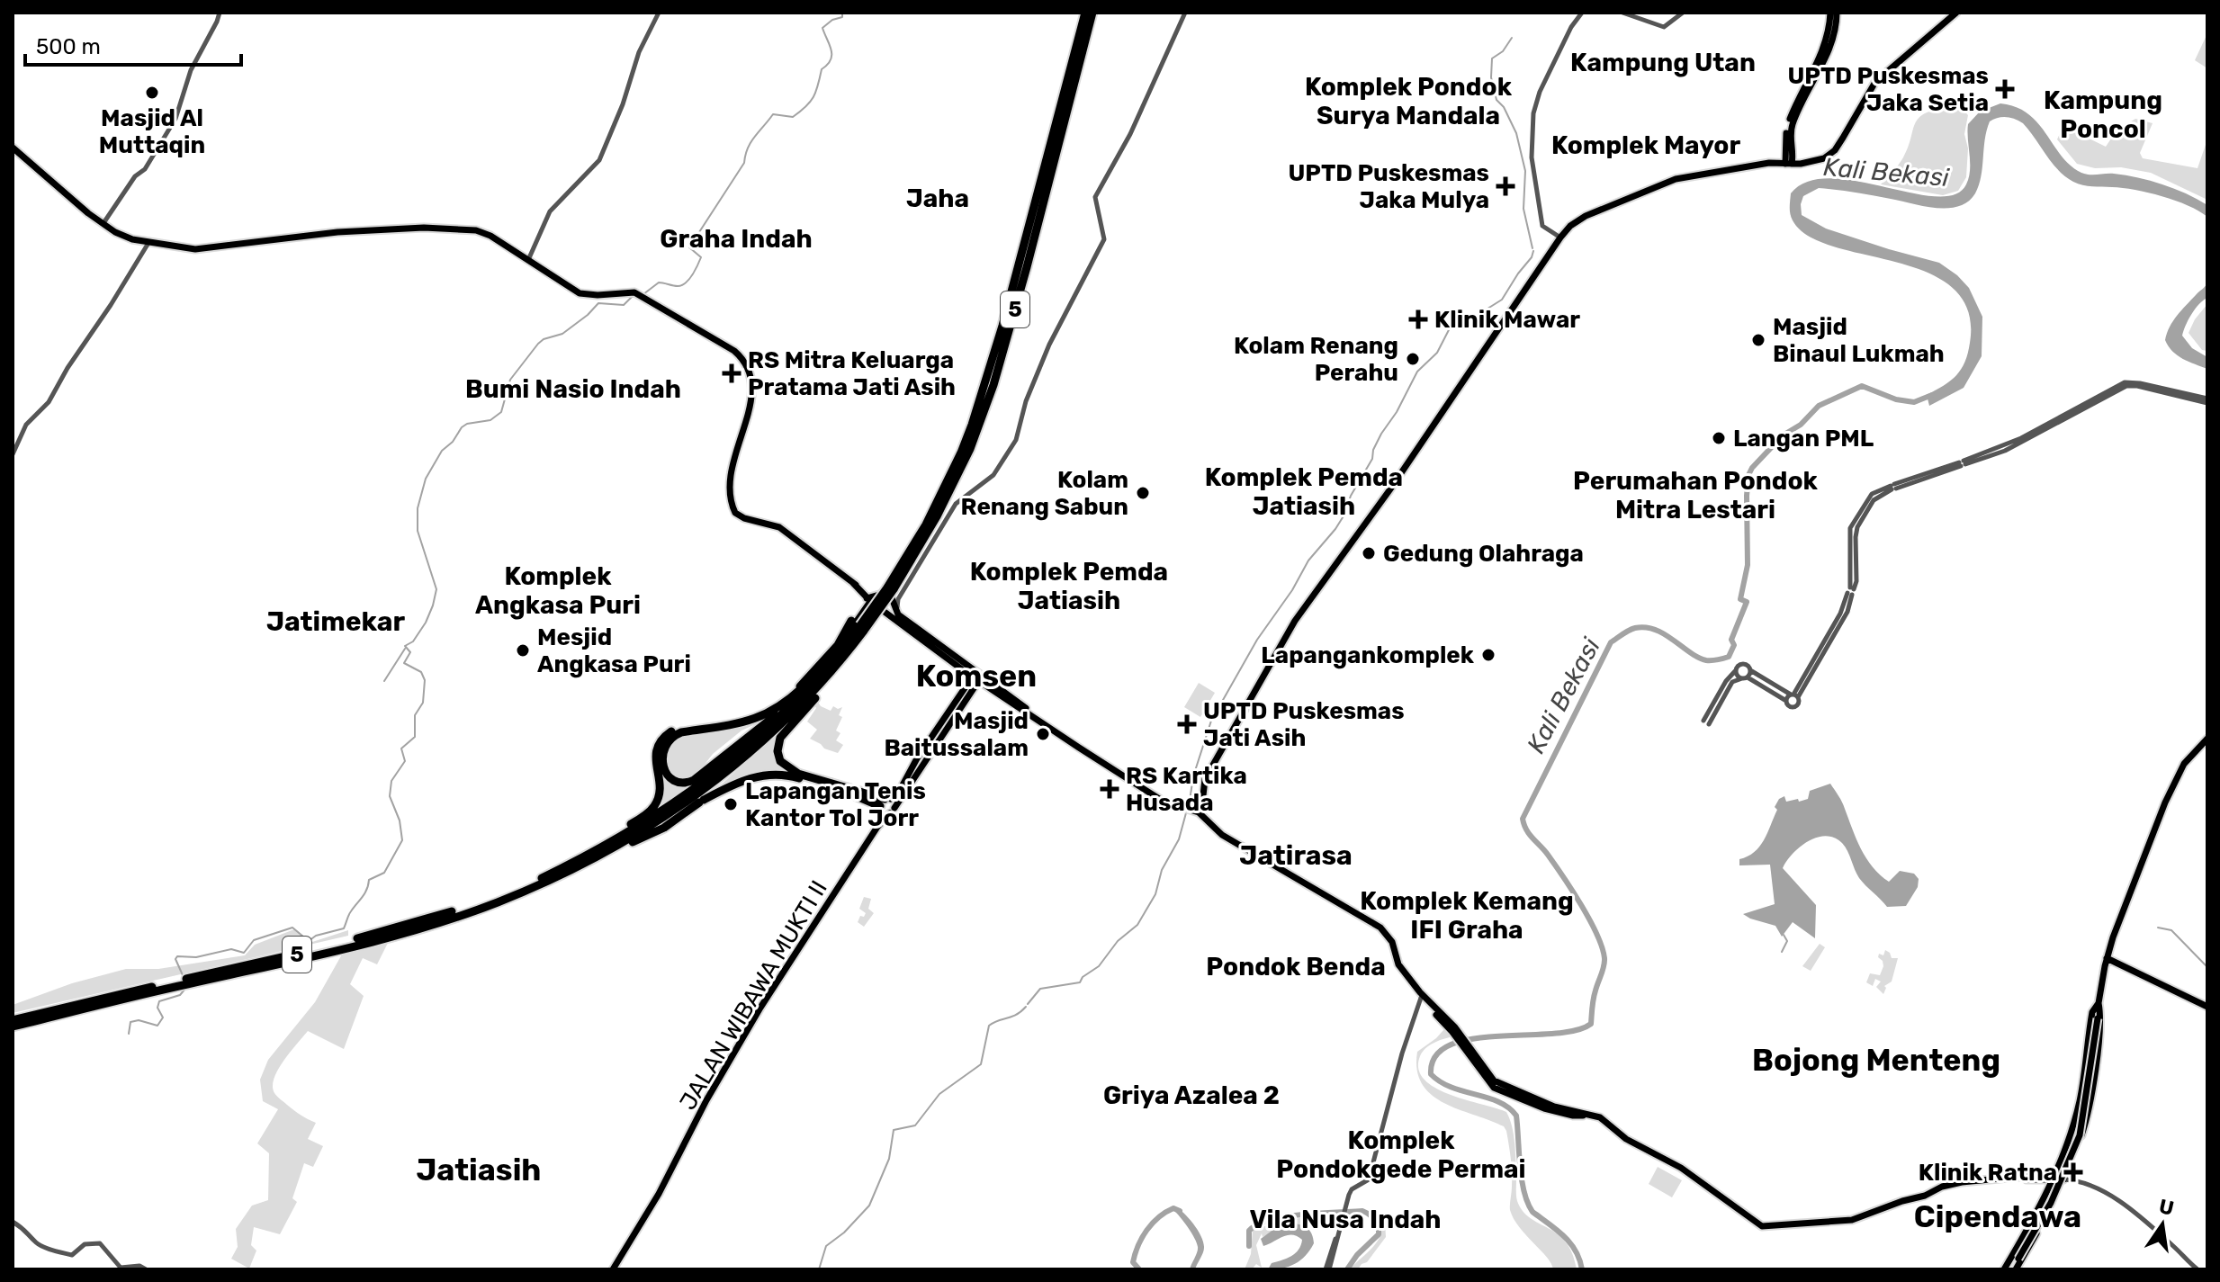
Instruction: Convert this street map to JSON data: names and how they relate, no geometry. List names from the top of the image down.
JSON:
{
  "streets": {
    "highway": ["5"],
    "main road": ["JALAN WIBAWA MUKTI II"]
  },
  "districts": [
    "Kampung Utan",
    "Komplek Pondok Surya Mandala",
    "Kampung Poncol",
    "Komplek Mayor",
    "Jaha",
    "Graha Indah",
    "Bumi Nasio Indah",
    "Komplek Pemda Jatiasih",
    "Perumahan Pondok Mitra Lestari",
    "Komplek Pemda Jatiasih",
    "Komplek Angkasa Puri",
    "Jatimekar",
    "Komsen",
    "Jatirasa",
    "Komplek Kemang IFI Graha",
    "Pondok Benda",
    "Bojong Menteng",
    "Griya Azalea 2",
    "Komplek Pondokgede Permai",
    "Jatiasih",
    "Cipendawa",
    "Vila Nusa Indah"
  ],
  "water": ["Kali Bekasi"],
  "places": {
    "health": [
      "UPTD Puskesmas Jaka Setia",
      "UPTD Puskesmas Jaka Mulya",
      "Klinik Mawar",
      "RS Mitra Keluarga Pratama Jati Asih",
      "UPTD Puskesmas Jati Asih",
      "RS Kartika Husada",
      "Klinik Ratna"
    ],
    "other": [
      "Masjid Al Muttaqin",
      "Masjid Binaul Lukmah",
      "Kolam Renang Perahu",
      "Langan PML",
      "Kolam Renang Sabun",
      "Gedung Olahraga",
      "Mesjid Angkasa Puri",
      "Lapangankomplek",
      "Masjid Baitussalam",
      "Lapangan Tenis Kantor Tol Jorr"
    ]
  },
  "scale_bar": "500 m",
  "north": "top"
}
